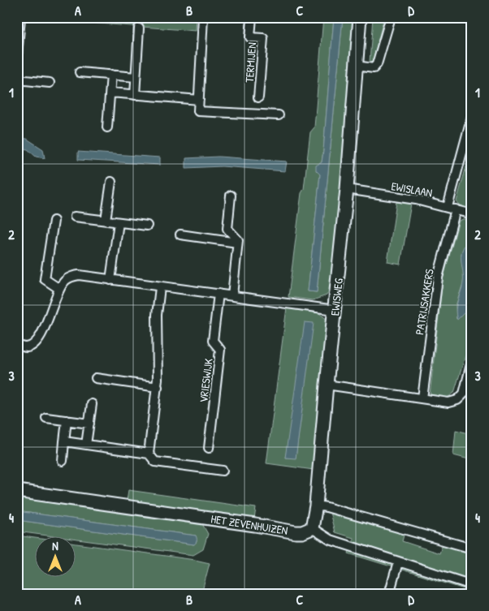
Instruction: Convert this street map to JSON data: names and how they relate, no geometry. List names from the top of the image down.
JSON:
{
  "streets": {
    "street": [
      "TERMIJEN",
      "EWISLAAN",
      "EWISWEG",
      "PATRIJSAKKERS",
      "VRIESWIJK",
      "HET ZEVENHUIZEN"
    ]
  },
  "crossings": [
    ["EWISLAAN", "EWISWEG"],
    ["EWISLAAN", "PATRIJSAKKERS"],
    ["EWISWEG", "HET ZEVENHUIZEN"]
  ],
  "north": "top",
  "grid": {
    "columns": [
      "A",
      "B",
      "C",
      "D"
    ],
    "rows": [
      "1",
      "2",
      "3",
      "4"
    ]
  }
}
